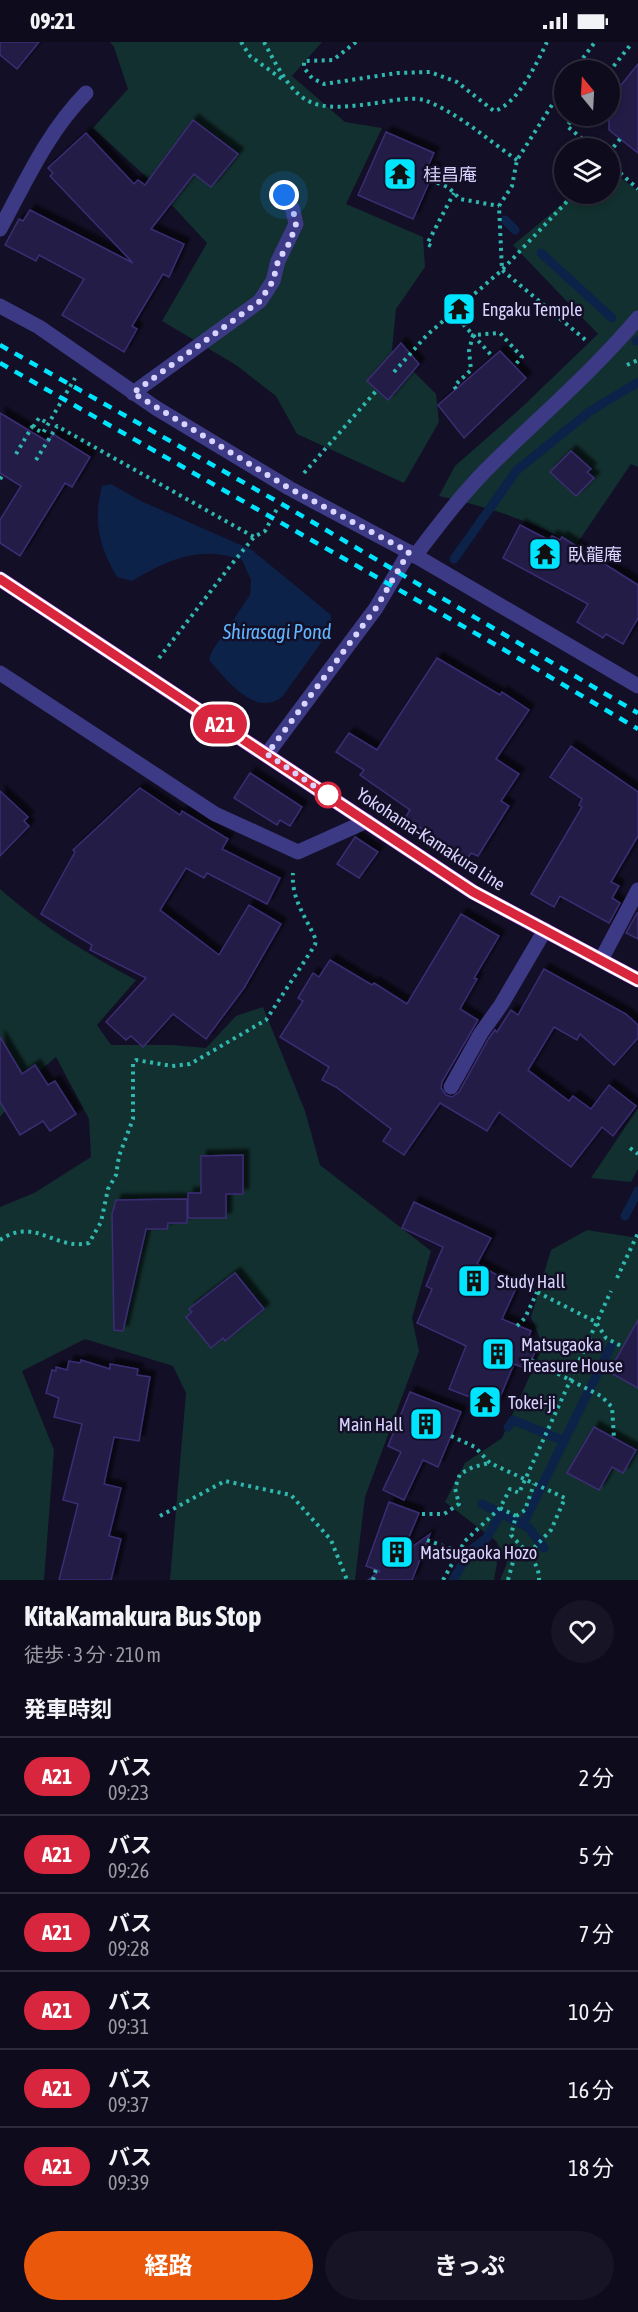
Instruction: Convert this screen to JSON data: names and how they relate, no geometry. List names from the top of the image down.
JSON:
{
  "streets": {
    "main road": ["Yokohama-Kamakura Line"]
  },
  "water": ["Shirasagi Pond"],
  "places": {
    "temple": [
      "桂昌庵",
      "Engaku Temple",
      "臥龍庵",
      "Tokei-ji"
    ],
    "building": [
      "Study Hall",
      "Matsugaoka Treasure House",
      "Main Hall",
      "Matsugaoka Hozo"
    ]
  },
  "lines": ["bus line A21"],
  "north": "top",
  "page": {
    "status": "09:21",
    "on_map": "A21",
    "heading": [
      ["KitaKamakura Bus Stop", "徒歩 · 3 分 · 210 m"],
      "発車時刻"
    ],
    "list": [
      {
        "mark": "A21",
        "name": "バス",
        "note": "09:23",
        "value": "2 分"
      },
      {
        "mark": "A21",
        "name": "バス",
        "note": "09:26",
        "value": "5 分"
      },
      {
        "mark": "A21",
        "name": "バス",
        "note": "09:28",
        "value": "7 分"
      },
      {
        "mark": "A21",
        "name": "バス",
        "note": "09:31",
        "value": "10 分"
      },
      {
        "mark": "A21",
        "name": "バス",
        "note": "09:37",
        "value": "16 分"
      },
      {
        "mark": "A21",
        "name": "バス",
        "note": "09:39",
        "value": "18 分"
      }
    ],
    "buttons": ["経路", "きっぷ"]
  }
}
